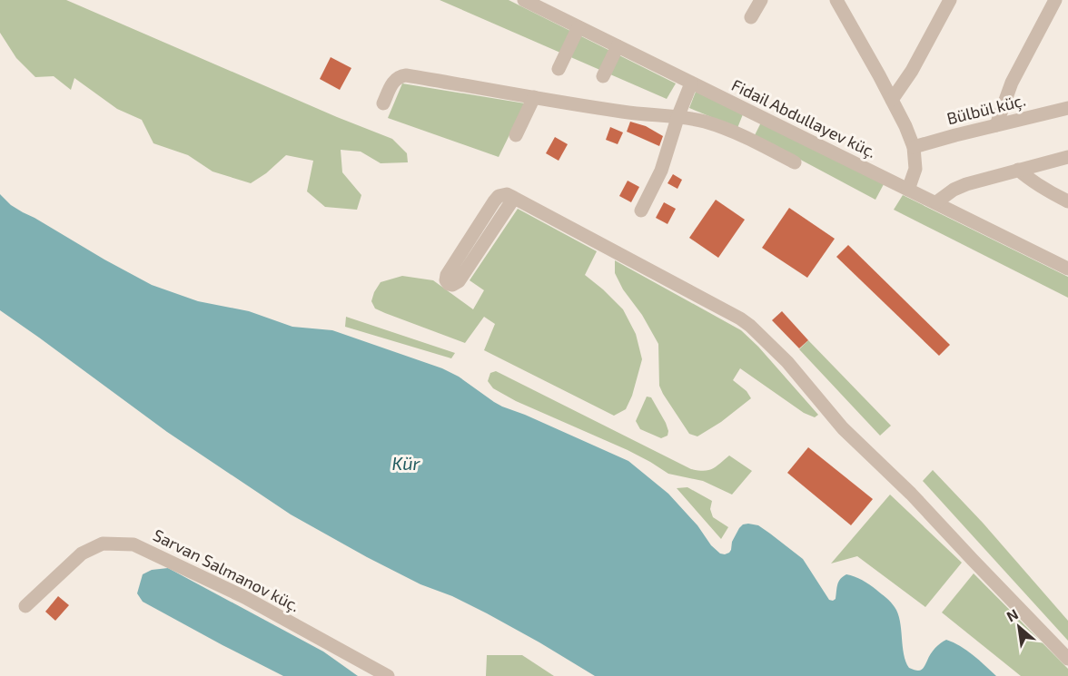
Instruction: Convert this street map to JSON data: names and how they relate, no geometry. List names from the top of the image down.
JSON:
{
  "streets": {
    "street": ["Bülbül küç.", "Fidail Abdullayev küç.", "Sarvan Salmanov küç."]
  },
  "water": ["Kür"],
  "north": "top left"
}
